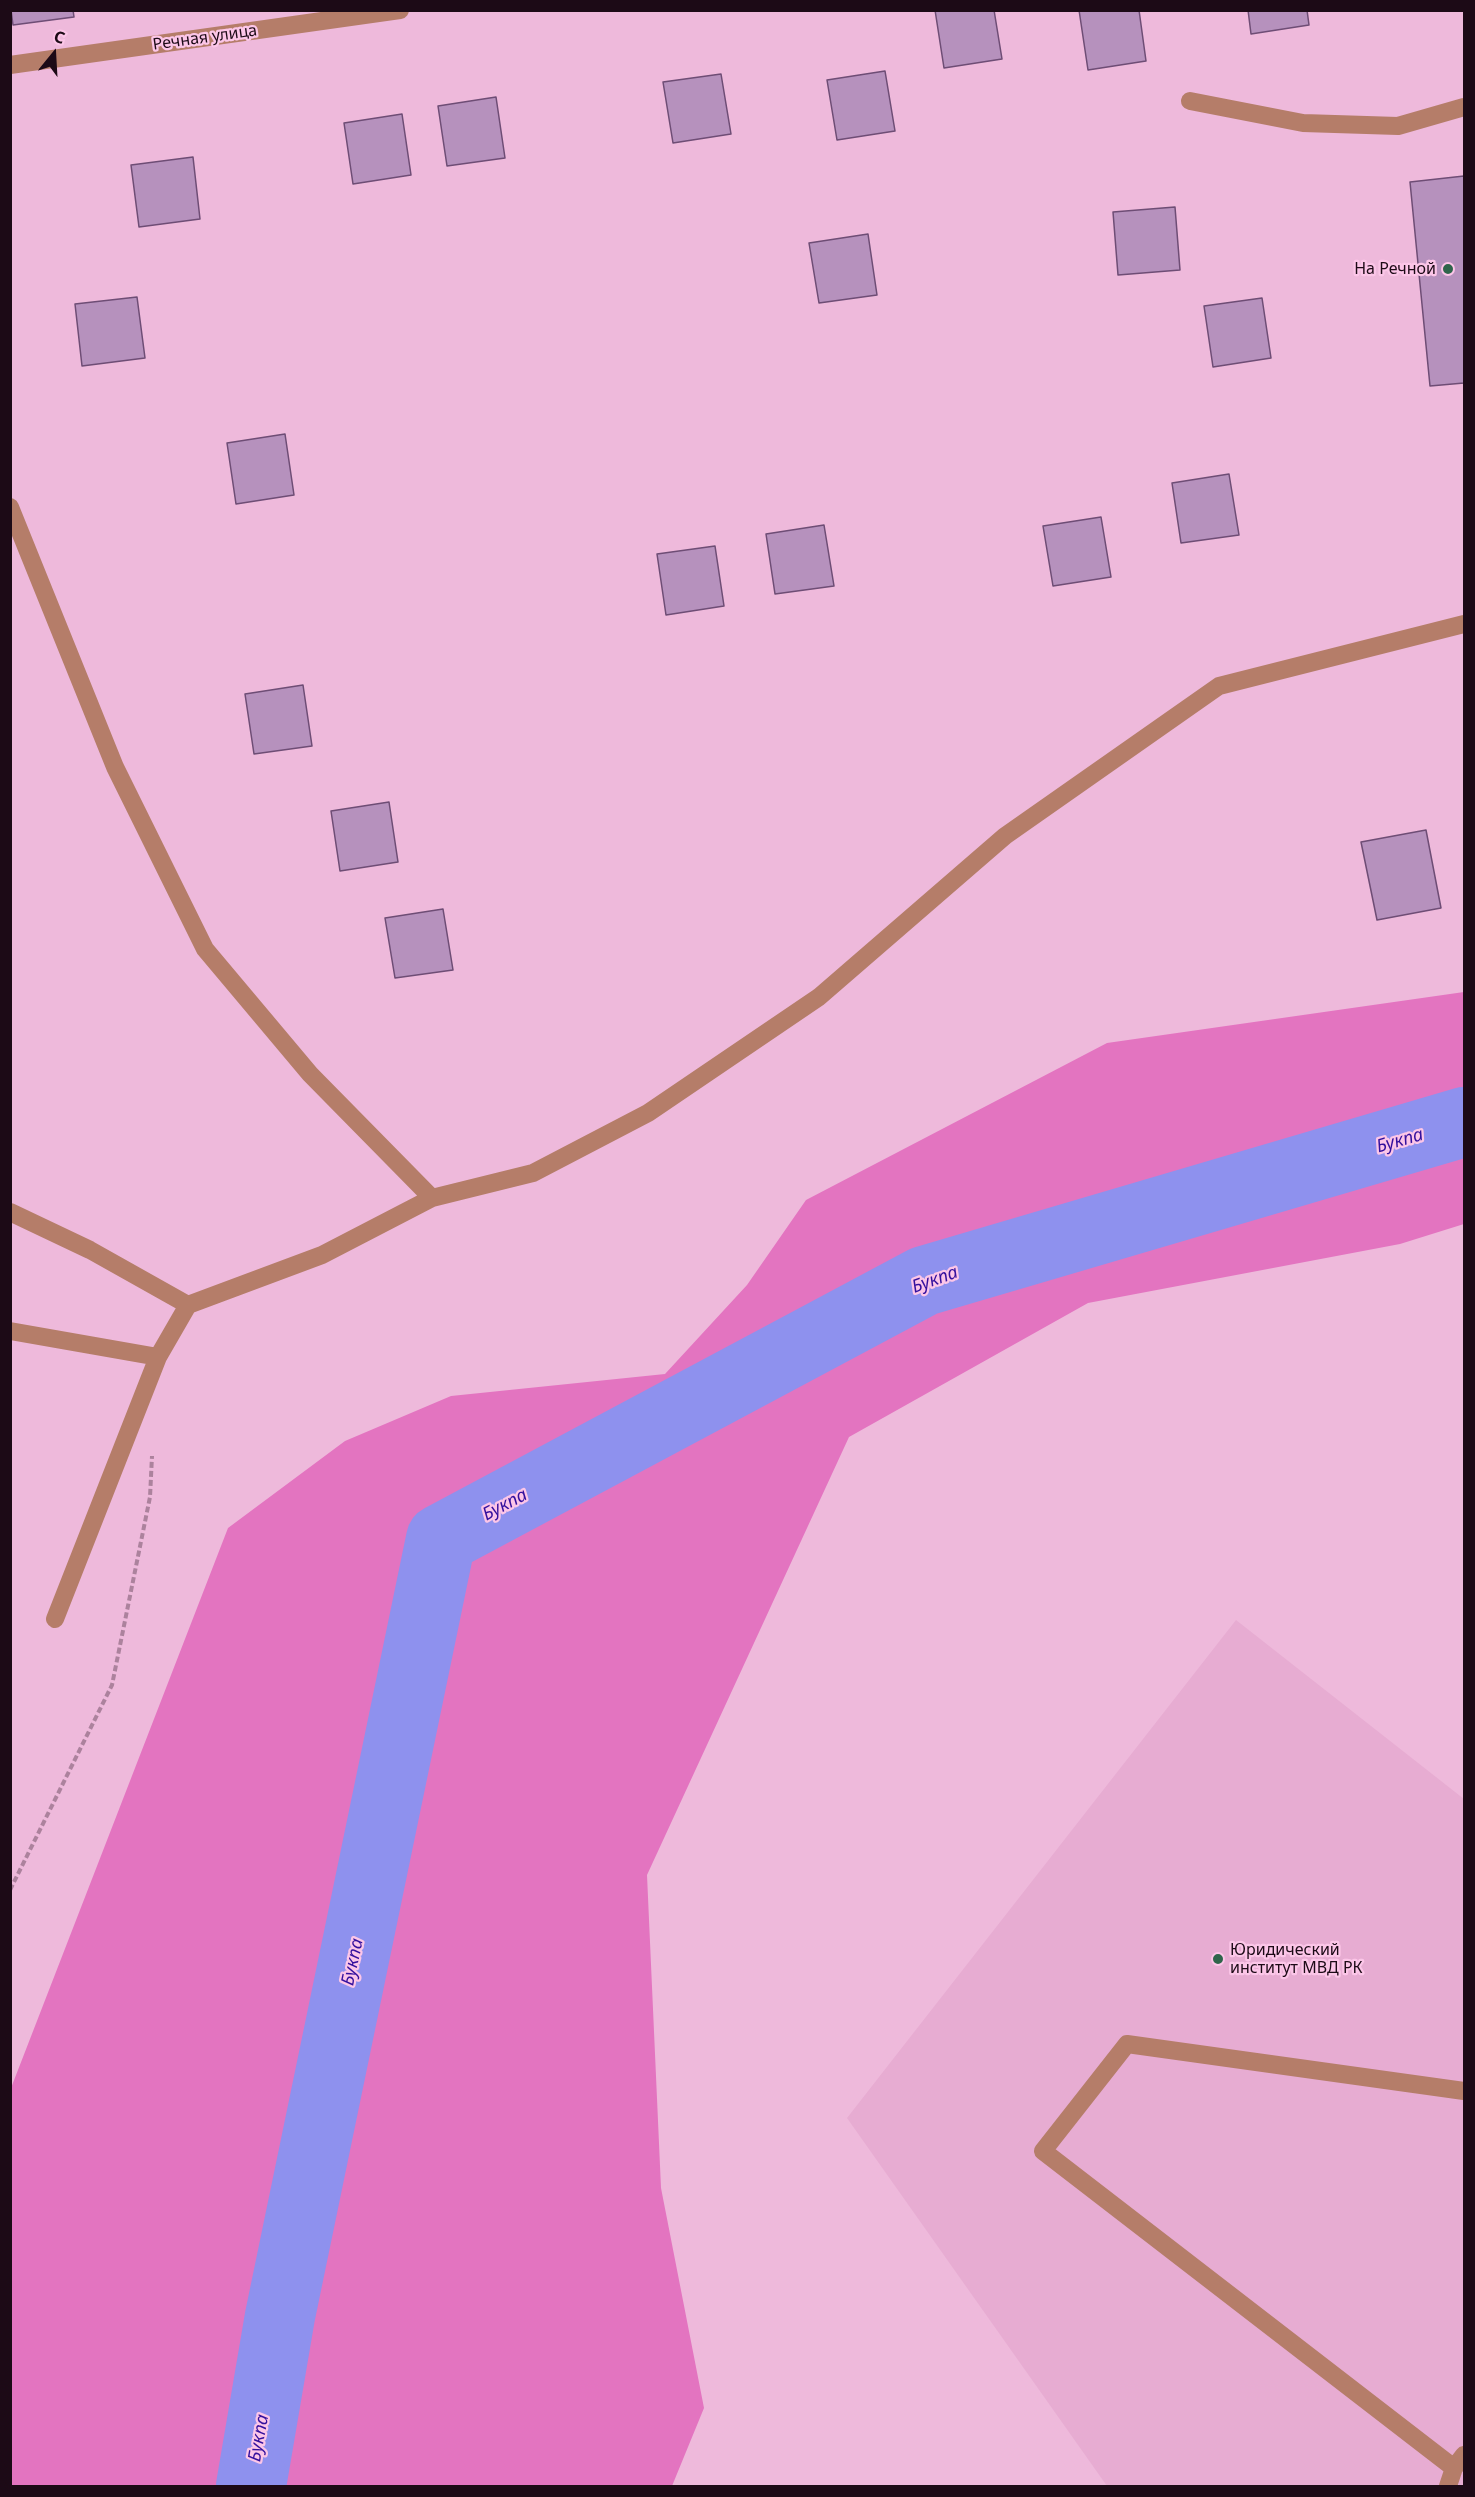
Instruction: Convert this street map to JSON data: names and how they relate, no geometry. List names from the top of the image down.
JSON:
{
  "streets": {
    "street": ["Речная улица"]
  },
  "water": ["Букпа"],
  "places": ["На Речной", "Юридический институт МВД РК"],
  "north": "top"
}
